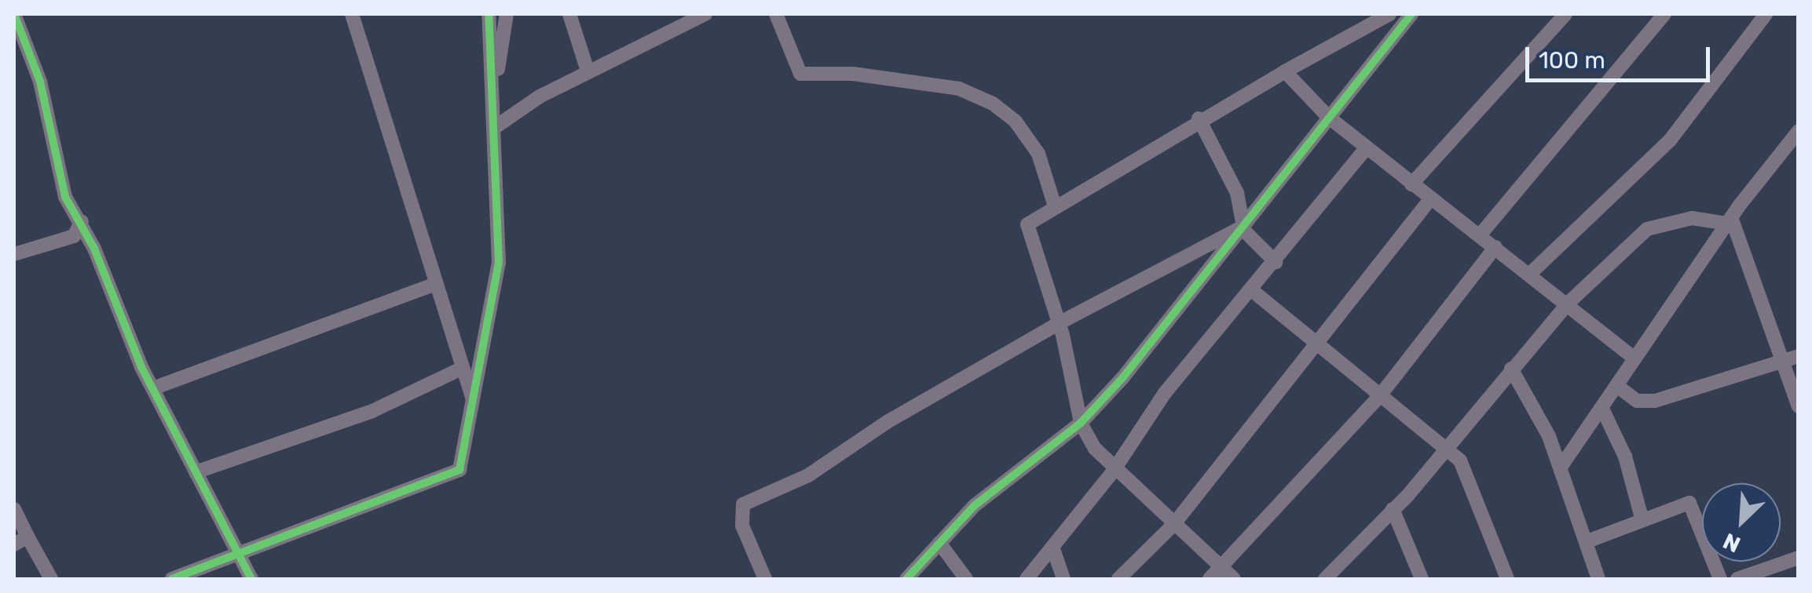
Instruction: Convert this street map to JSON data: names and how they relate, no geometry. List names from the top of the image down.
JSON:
{
  "scale_bar": "100 m",
  "north": "bottom left"
}
